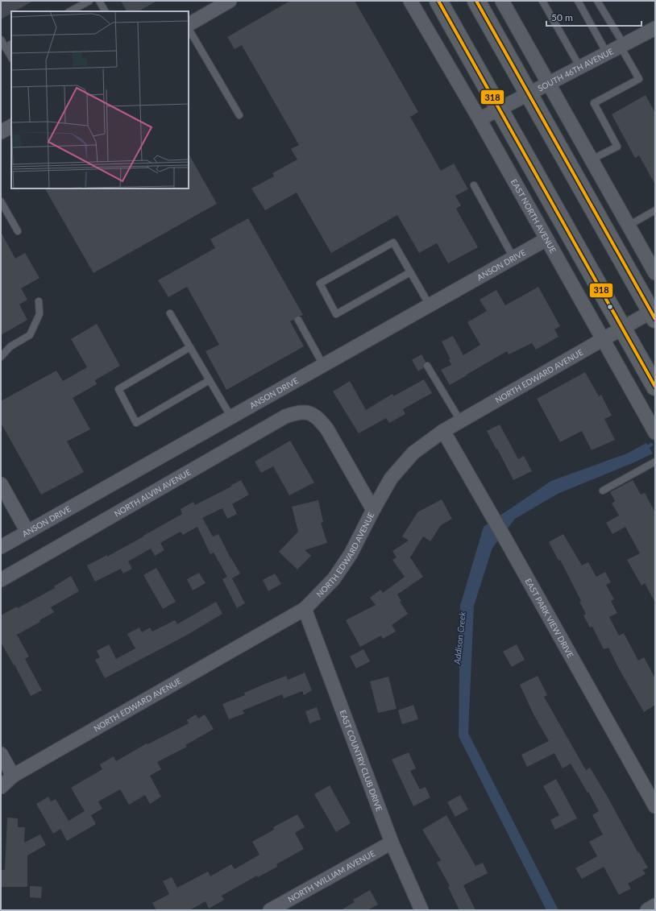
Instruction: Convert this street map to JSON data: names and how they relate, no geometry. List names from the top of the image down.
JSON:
{
  "streets": {
    "street": [
      "SOUTH 46TH AVENUE",
      "EAST NORTH AVENUE",
      "ANSON DRIVE",
      "NORTH EDWARD AVENUE",
      "NORTH ALVIN AVENUE",
      "EAST PARK VIEW DRIVE",
      "EAST COUNTRY CLUB DRIVE",
      "NORTH WILLIAM AVENUE"
    ]
  },
  "crossings": [
    ["SOUTH 46TH AVENUE", "EAST NORTH AVENUE"],
    ["EAST NORTH AVENUE", "ANSON DRIVE"],
    ["EAST NORTH AVENUE", "NORTH EDWARD AVENUE"],
    ["NORTH EDWARD AVENUE", "NORTH ALVIN AVENUE"],
    ["NORTH EDWARD AVENUE", "EAST PARK VIEW DRIVE"],
    ["NORTH EDWARD AVENUE", "EAST COUNTRY CLUB DRIVE"],
    ["EAST COUNTRY CLUB DRIVE", "NORTH WILLIAM AVENUE"]
  ],
  "water": ["Addison Creek"],
  "lines": ["transit line 318"],
  "scale_bar": "50 m"
}
